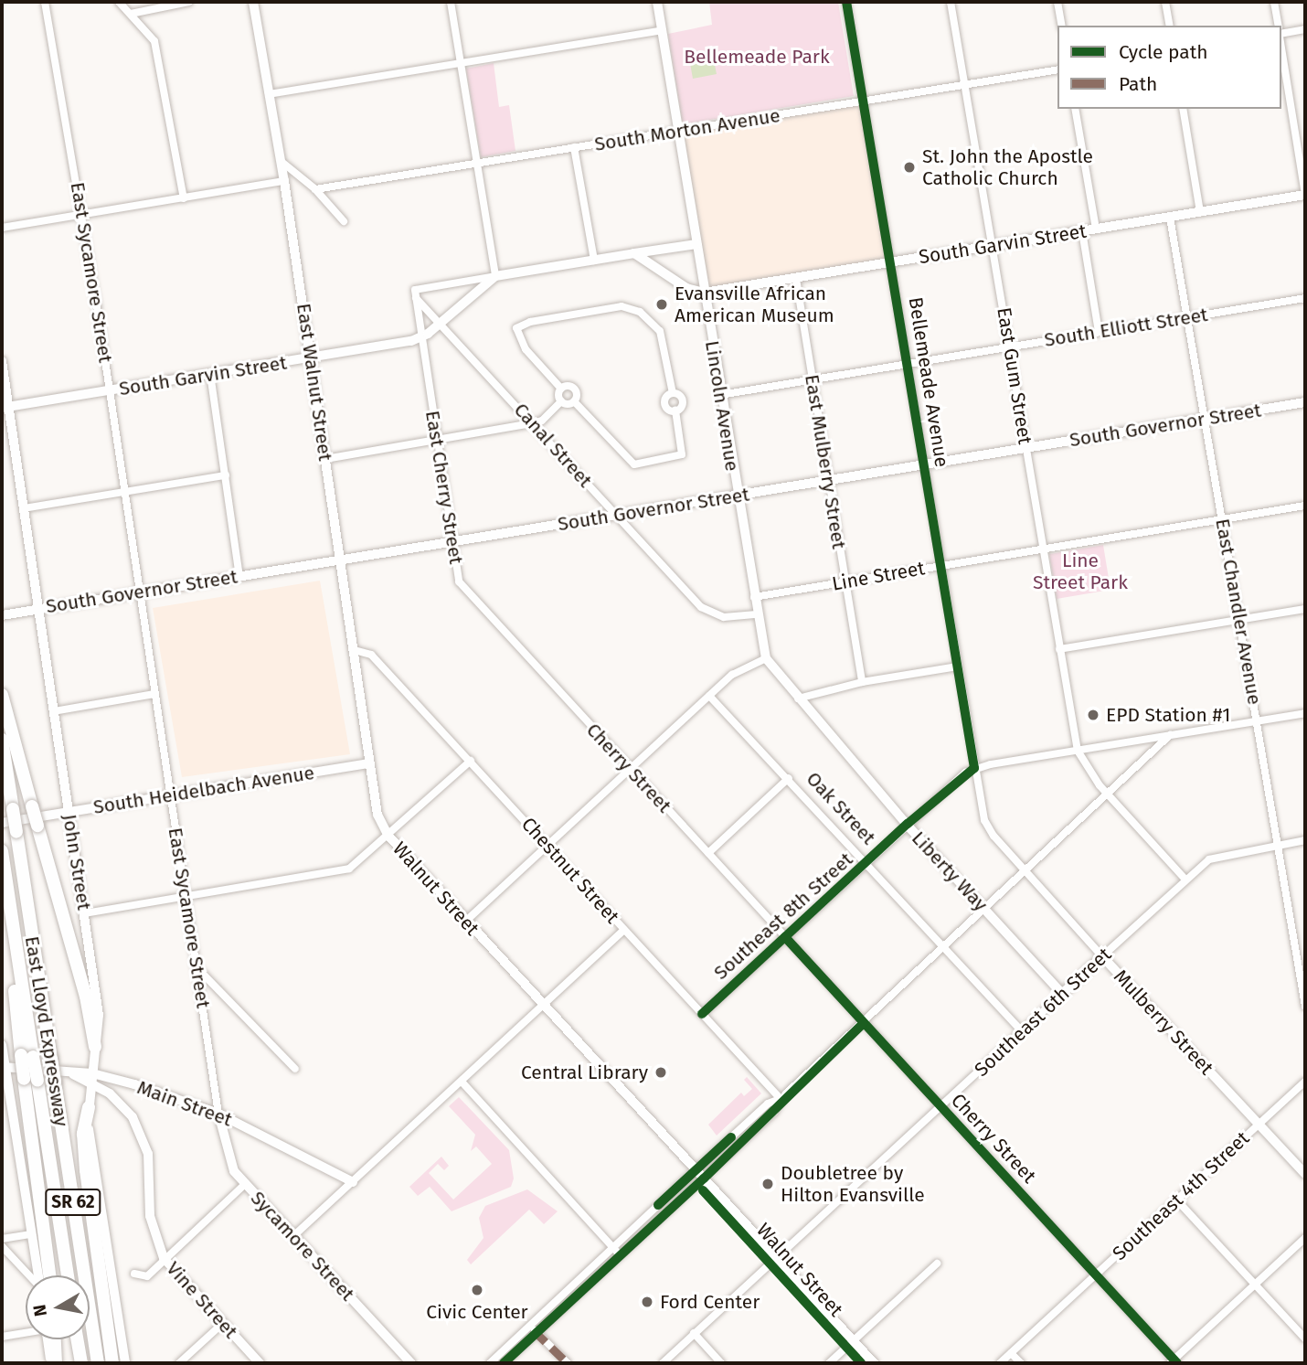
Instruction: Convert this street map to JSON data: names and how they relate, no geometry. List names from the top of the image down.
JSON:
{
  "streets": {
    "highway": ["East Lloyd Expressway", "SR 62"],
    "main road": [
      "South Garvin Street",
      "East Walnut Street",
      "Lincoln Avenue",
      "South Governor Street",
      "South Heidelbach Avenue",
      "John Street",
      "Liberty Way",
      "Walnut Street",
      "Southeast 6th Street",
      "Mulberry Street",
      "Main Street",
      "Sycamore Street",
      "Vine Street"
    ],
    "street": [
      "South Morton Avenue",
      "East Sycamore Street",
      "South Elliott Street",
      "East Gum Street",
      "Bellemeade Avenue",
      "Canal Street",
      "East Mulberry Street",
      "East Cherry Street",
      "Line Street",
      "East Chandler Avenue",
      "Cherry Street",
      "Oak Street",
      "Chestnut Street",
      "Southeast 8th Street",
      "Southeast 4th Street"
    ]
  },
  "crossings": [
    ["South Morton Avenue", "East Gum Street"],
    ["South Morton Avenue", "Bellemeade Avenue"],
    ["South Morton Avenue", "Lincoln Avenue"],
    ["South Garvin Street", "East Sycamore Street"],
    ["South Garvin Street", "East Gum Street"],
    ["South Garvin Street", "East Walnut Street"],
    ["South Garvin Street", "Bellemeade Avenue"],
    ["South Garvin Street", "Lincoln Avenue"],
    ["South Garvin Street", "Canal Street"],
    ["South Garvin Street", "East Mulberry Street"],
    ["South Garvin Street", "East Cherry Street"],
    ["South Garvin Street", "East Chandler Avenue"],
    ["South Garvin Street", "John Street"],
    ["East Sycamore Street", "South Governor Street"],
    ["East Sycamore Street", "South Heidelbach Avenue"],
    ["East Sycamore Street", "Main Street"],
    ["East Sycamore Street", "Sycamore Street"],
    ["South Elliott Street", "East Gum Street"],
    ["South Elliott Street", "Bellemeade Avenue"],
    ["South Elliott Street", "Lincoln Avenue"],
    ["South Elliott Street", "East Mulberry Street"],
    ["South Elliott Street", "East Chandler Avenue"],
    ["East Gum Street", "South Governor Street"],
    ["East Gum Street", "Line Street"],
    ["East Walnut Street", "South Governor Street"],
    ["East Walnut Street", "South Heidelbach Avenue"],
    ["East Walnut Street", "Chestnut Street"],
    ["East Walnut Street", "Walnut Street"],
    ["Bellemeade Avenue", "South Governor Street"],
    ["Bellemeade Avenue", "Line Street"],
    ["Bellemeade Avenue", "Southeast 8th Street"],
    ["Bellemeade Avenue", "Mulberry Street"],
    ["Lincoln Avenue", "South Governor Street"],
    ["Lincoln Avenue", "Canal Street"],
    ["Lincoln Avenue", "Line Street"],
    ["Lincoln Avenue", "Liberty Way"],
    ["South Governor Street", "Canal Street"],
    ["South Governor Street", "East Mulberry Street"],
    ["South Governor Street", "East Cherry Street"],
    ["South Governor Street", "East Chandler Avenue"],
    ["South Governor Street", "John Street"],
    ["Canal Street", "East Cherry Street"],
    ["East Mulberry Street", "Line Street"],
    ["East Cherry Street", "Cherry Street"],
    ["Line Street", "East Chandler Avenue"],
    ["East Chandler Avenue", "Southeast 6th Street"],
    ["Cherry Street", "Southeast 8th Street"],
    ["Cherry Street", "Southeast 6th Street"],
    ["Cherry Street", "Southeast 4th Street"],
    ["South Heidelbach Avenue", "John Street"],
    ["South Heidelbach Avenue", "Walnut Street"],
    ["Oak Street", "Southeast 8th Street"],
    ["Oak Street", "Southeast 6th Street"],
    ["John Street", "Main Street"],
    ["John Street", "Vine Street"],
    ["Chestnut Street", "Southeast 8th Street"],
    ["Liberty Way", "Southeast 8th Street"],
    ["Liberty Way", "Southeast 6th Street"],
    ["Walnut Street", "Southeast 6th Street"],
    ["Southeast 8th Street", "Mulberry Street"],
    ["Southeast 6th Street", "Mulberry Street"],
    ["Mulberry Street", "Southeast 4th Street"],
    ["Main Street", "Sycamore Street"],
    ["Main Street", "Vine Street"]
  ],
  "parks": ["Bellemeade Park", "Line Street Park"],
  "places": [
    "St. John the Apostle Catholic Church",
    "Evansville African American Museum",
    "EPD Station #1",
    "Central Library",
    "Doubletree by Hilton Evansville",
    "Civic Center",
    "Ford Center"
  ],
  "legend": ["Cycle path", "Path"],
  "north": "left"
}
